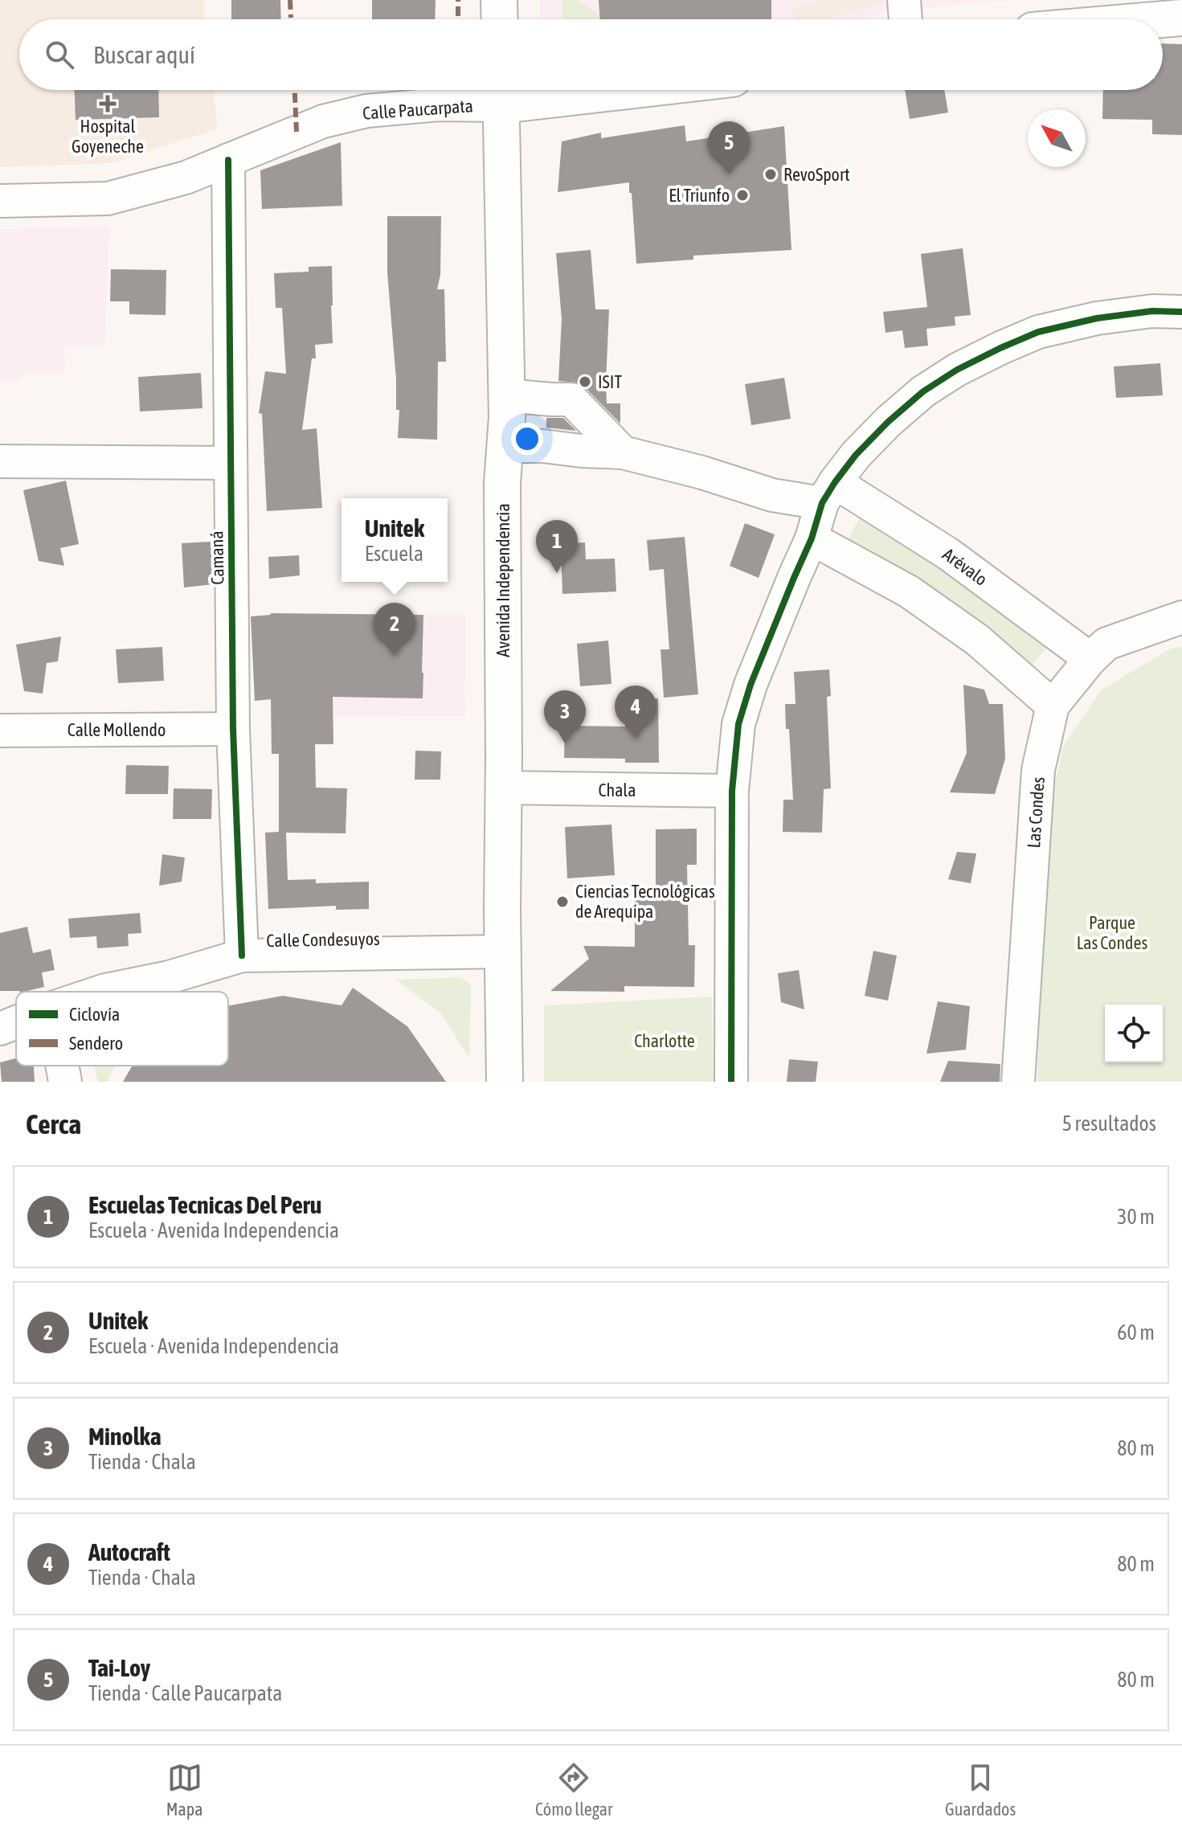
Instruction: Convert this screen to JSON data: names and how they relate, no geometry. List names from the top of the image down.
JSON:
{
  "streets": {
    "main road": ["Calle Paucarpata", "Avenida Independencia"],
    "street": [
      "Camaná",
      "Arévalo",
      "Calle Mollendo",
      "Chala",
      "Las Condes",
      "Calle Condesuyos"
    ]
  },
  "crossings": [
    ["Calle Paucarpata", "Camaná"],
    ["Calle Paucarpata", "Avenida Independencia"],
    ["Camaná", "Calle Mollendo"],
    ["Camaná", "Calle Condesuyos"],
    ["Arévalo", "Las Condes"],
    ["Avenida Independencia", "Chala"],
    ["Avenida Independencia", "Calle Condesuyos"]
  ],
  "parks": ["Parque Las Condes", "Charlotte"],
  "places": {
    "health": ["Hospital Goyeneche"],
    "other": [
      "RevoSport",
      "El Triunfo",
      "ISIT",
      "Ciencias Tecnológicas de Arequipa"
    ]
  },
  "legend": ["Ciclovía", "Sendero"],
  "north": "top left",
  "page": {
    "search": "Buscar aquí",
    "pins": [
      "5",
      "1",
      "2",
      "4",
      "3"
    ],
    "popup": ["Unitek", "Escuela"],
    "heading": ["Cerca", "5 resultados"],
    "list": [
      {
        "mark": "1",
        "name": "Escuelas Tecnicas Del Peru",
        "note": "Escuela · Avenida Independencia",
        "value": "30 m"
      },
      {
        "mark": "2",
        "name": "Unitek",
        "note": "Escuela · Avenida Independencia",
        "value": "60 m"
      },
      {
        "mark": "3",
        "name": "Minolka",
        "note": "Tienda · Chala",
        "value": "80 m"
      },
      {
        "mark": "4",
        "name": "Autocraft",
        "note": "Tienda · Chala",
        "value": "80 m"
      },
      {
        "mark": "5",
        "name": "Tai-Loy",
        "note": "Tienda · Calle Paucarpata",
        "value": "80 m"
      }
    ],
    "nav": ["Mapa", "Cómo llegar", "Guardados"]
  }
}
